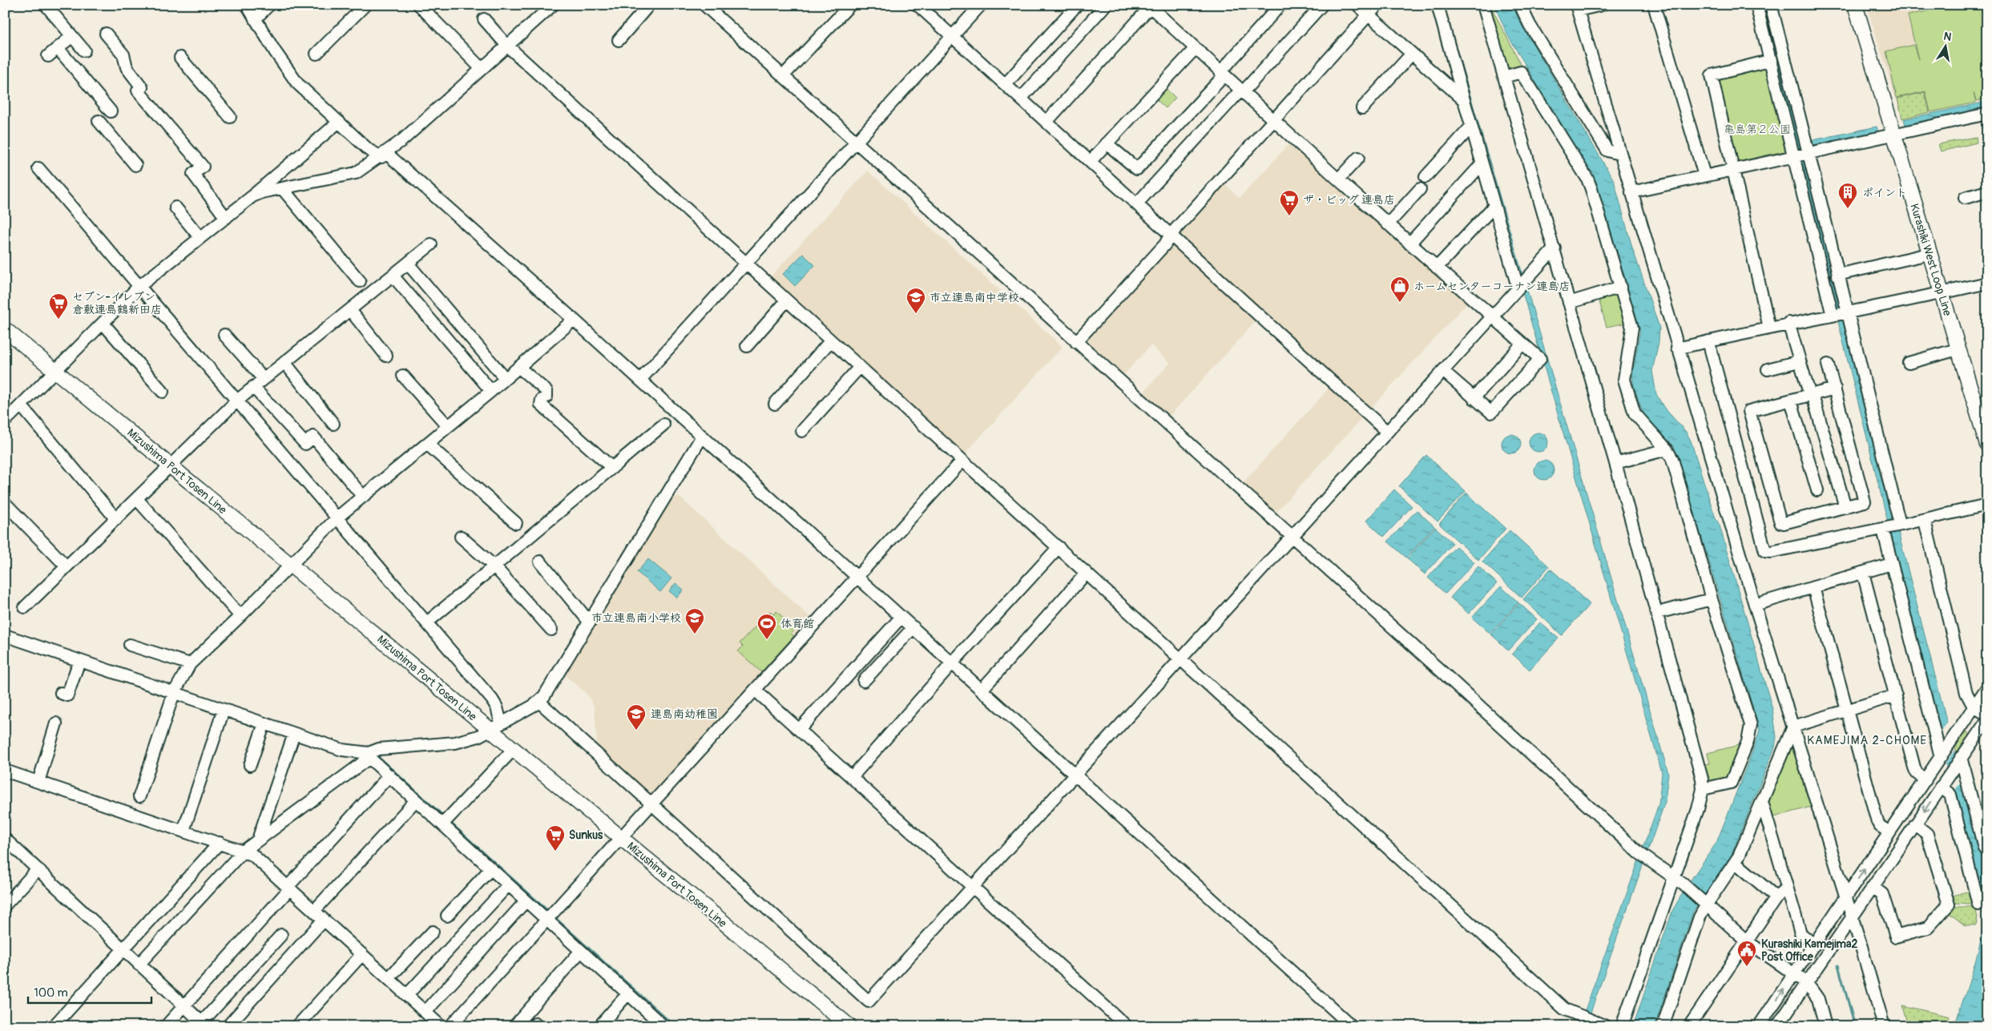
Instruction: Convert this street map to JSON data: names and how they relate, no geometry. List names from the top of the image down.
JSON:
{
  "streets": {
    "main road": ["Kurashiki West Loop Line", "Mizushima Port Tosen Line"]
  },
  "districts": ["KAMEJIMA 2-CHOME"],
  "parks": ["亀島第２公園"],
  "places": {
    "building": ["ポイント"],
    "supermarket": ["ザ・ビッグ 連島店", "セブン‐イレブン 倉敷連島鶴新田店", "Sunkus"],
    "shop": ["ホームセンターコーナン連島店"],
    "school or university": ["市立連島南中学校", "市立連島南小学校", "連島南幼稚園"],
    "sports": ["体育館"],
    "public building": ["Kurashiki Kamejima2 Post Office"]
  },
  "scale_bar": "100 m",
  "north": "top"
}
